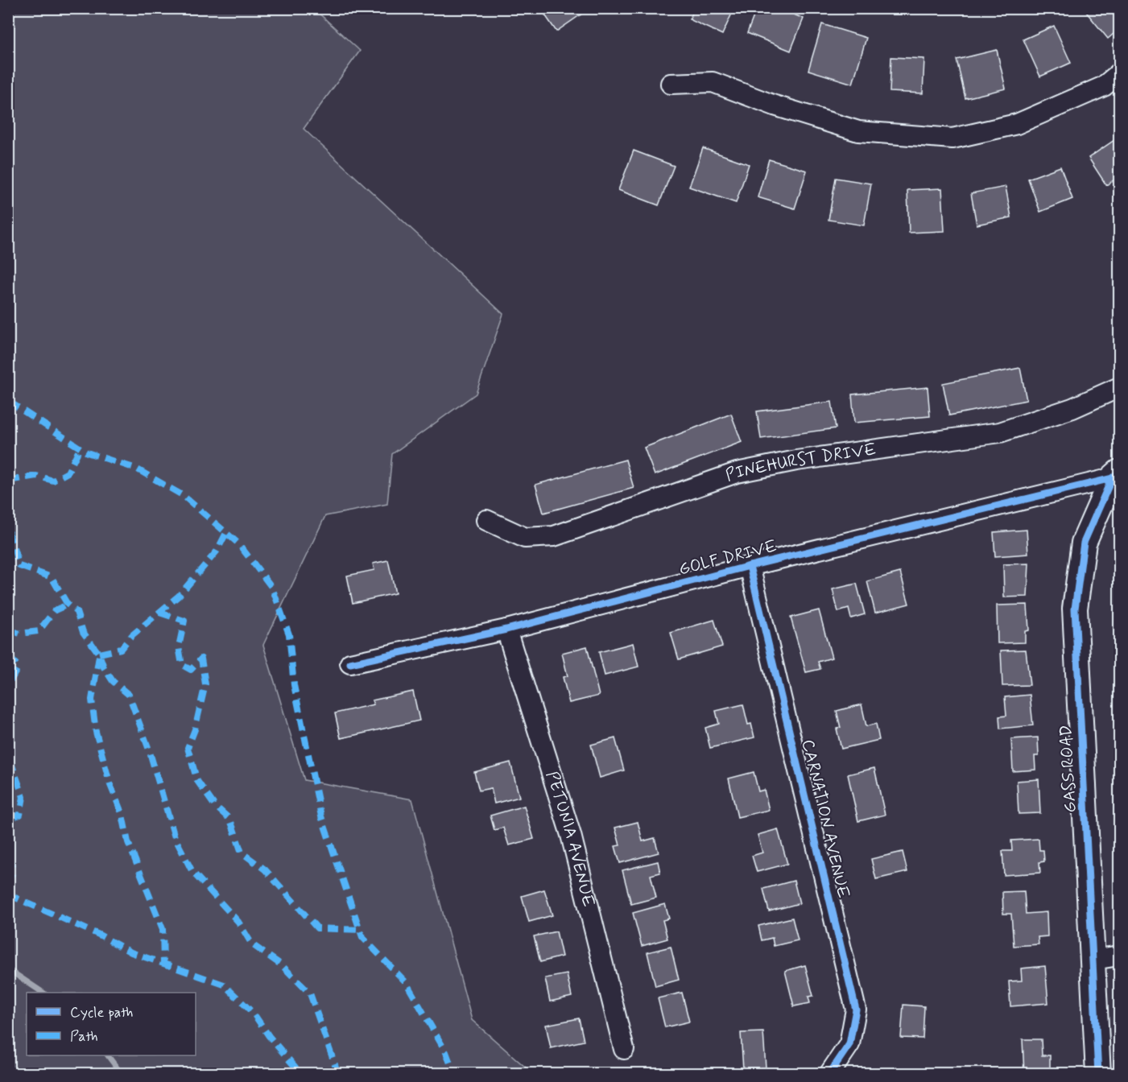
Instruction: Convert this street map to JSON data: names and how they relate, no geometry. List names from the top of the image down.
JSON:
{
  "streets": {
    "street": [
      "PINEHURST DRIVE",
      "GOLF DRIVE",
      "GASS ROAD",
      "CARNATION AVENUE",
      "PETUNIA AVENUE"
    ]
  },
  "crossings": [
    ["GOLF DRIVE", "GASS ROAD"],
    ["GOLF DRIVE", "CARNATION AVENUE"],
    ["GOLF DRIVE", "PETUNIA AVENUE"]
  ],
  "legend": ["Cycle path", "Path"]
}
